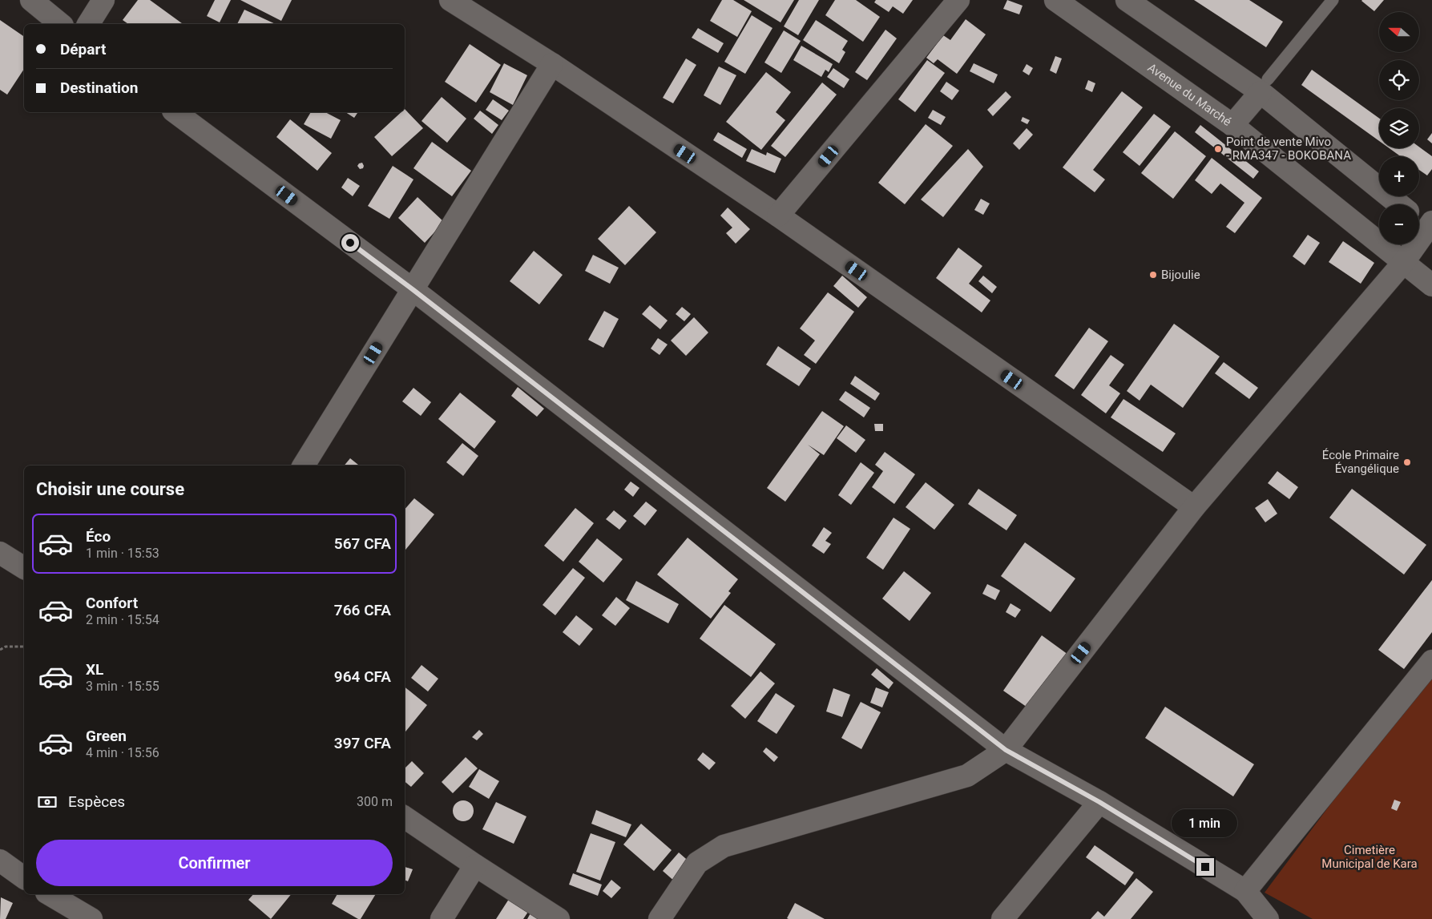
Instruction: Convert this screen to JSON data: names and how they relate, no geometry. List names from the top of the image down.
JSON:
{
  "streets": {
    "street": ["Avenue du Marché"]
  },
  "parks": ["Cimetière Municipal de Kara"],
  "places": ["Point de vente Mivo - RMA347 - BOKOBANA", "Bijoulie", "École Primaire Évangélique"],
  "north": "left",
  "page": {
    "map_buttons": ["+", "−"],
    "banner": ["Départ", "Destination"],
    "heading": "Choisir une course",
    "list": [
      {
        "name": "Éco",
        "note": "1 min · 15:53",
        "value": "567 CFA"
      },
      {
        "name": "Confort",
        "note": "2 min · 15:54",
        "value": "766 CFA"
      },
      {
        "name": "XL",
        "note": "3 min · 15:55",
        "value": "964 CFA"
      },
      {
        "name": "Green",
        "note": "4 min · 15:56",
        "value": "397 CFA"
      }
    ],
    "pay": ["Espèces", "300 m"],
    "bubble": "1 min",
    "buttons": "Confirmer"
  }
}
